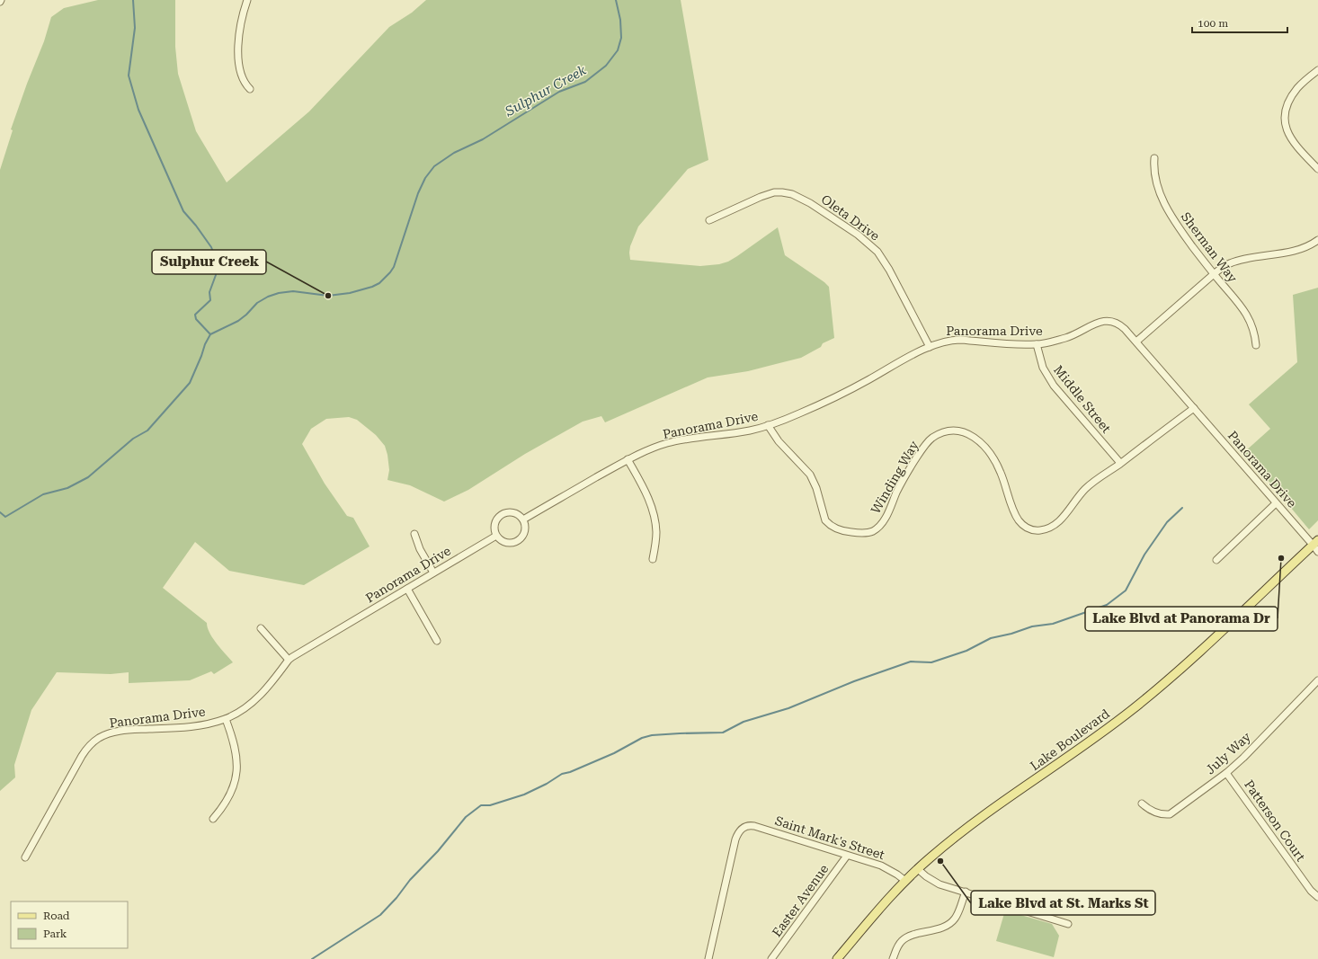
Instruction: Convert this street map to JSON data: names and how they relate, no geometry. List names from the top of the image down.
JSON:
{
  "streets": {
    "main road": ["Lake Boulevard"],
    "street": [
      "Oleta Drive",
      "Sherman Way",
      "Panorama Drive",
      "Middle Street",
      "Winding Way",
      "July Way",
      "Patterson Court",
      "Saint Mark's Street",
      "Easter Avenue"
    ]
  },
  "crossings": [
    ["Oleta Drive", "Panorama Drive"],
    ["Panorama Drive", "Middle Street"],
    ["Panorama Drive", "Winding Way"],
    ["Panorama Drive", "Lake Boulevard"],
    ["Middle Street", "Winding Way"],
    ["Lake Boulevard", "Saint Mark's Street"],
    ["July Way", "Patterson Court"],
    ["Saint Mark's Street", "Easter Avenue"]
  ],
  "water": ["Sulphur Creek"],
  "places": ["Sulphur Creek", "Lake Blvd at Panorama Dr", "Lake Blvd at St. Marks St"],
  "legend": ["Road", "Park"],
  "scale_bar": "100 m"
}
